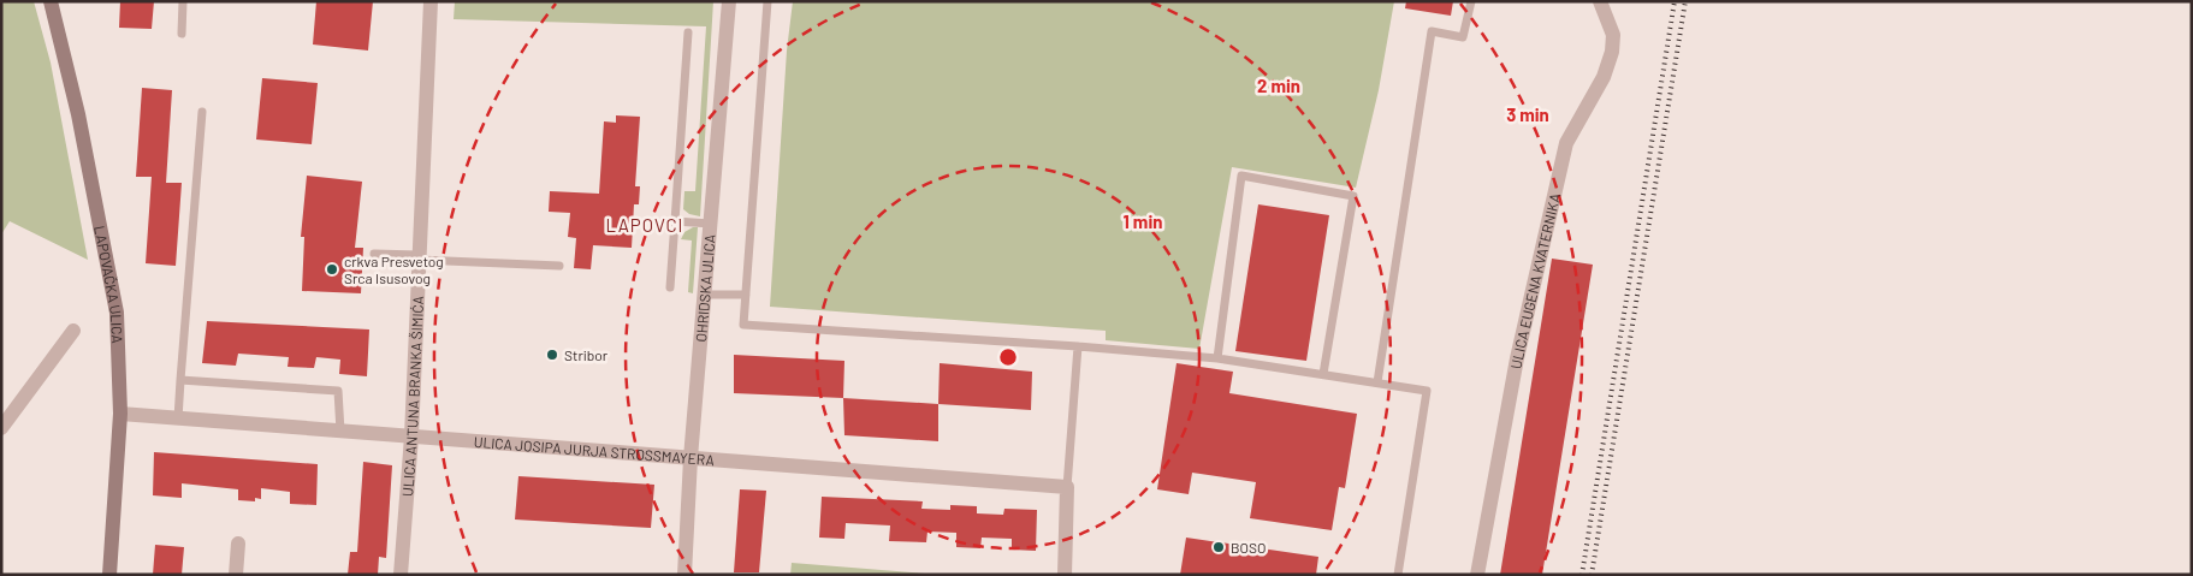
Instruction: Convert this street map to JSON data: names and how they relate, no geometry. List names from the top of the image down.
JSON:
{
  "streets": {
    "main road": ["LAPOVAČKA ULICA"],
    "street": [
      "ULICA EUGENA KVATERNIKA",
      "OHRIDSKA ULICA",
      "ULICA ANTUNA BRANKA ŠIMIĆA",
      "ULICA JOSIPA JURJA STROSSMAYERA"
    ]
  },
  "crossings": [
    ["LAPOVAČKA ULICA", "ULICA JOSIPA JURJA STROSSMAYERA"],
    ["OHRIDSKA ULICA", "ULICA JOSIPA JURJA STROSSMAYERA"],
    ["ULICA ANTUNA BRANKA ŠIMIĆA", "ULICA JOSIPA JURJA STROSSMAYERA"]
  ],
  "districts": ["LAPOVCI"],
  "places": ["crkva Presvetog Srca Isusovog", "Stribor", "BOSO"],
  "rings": ["2 min", "3 min", "1 min"]
}
